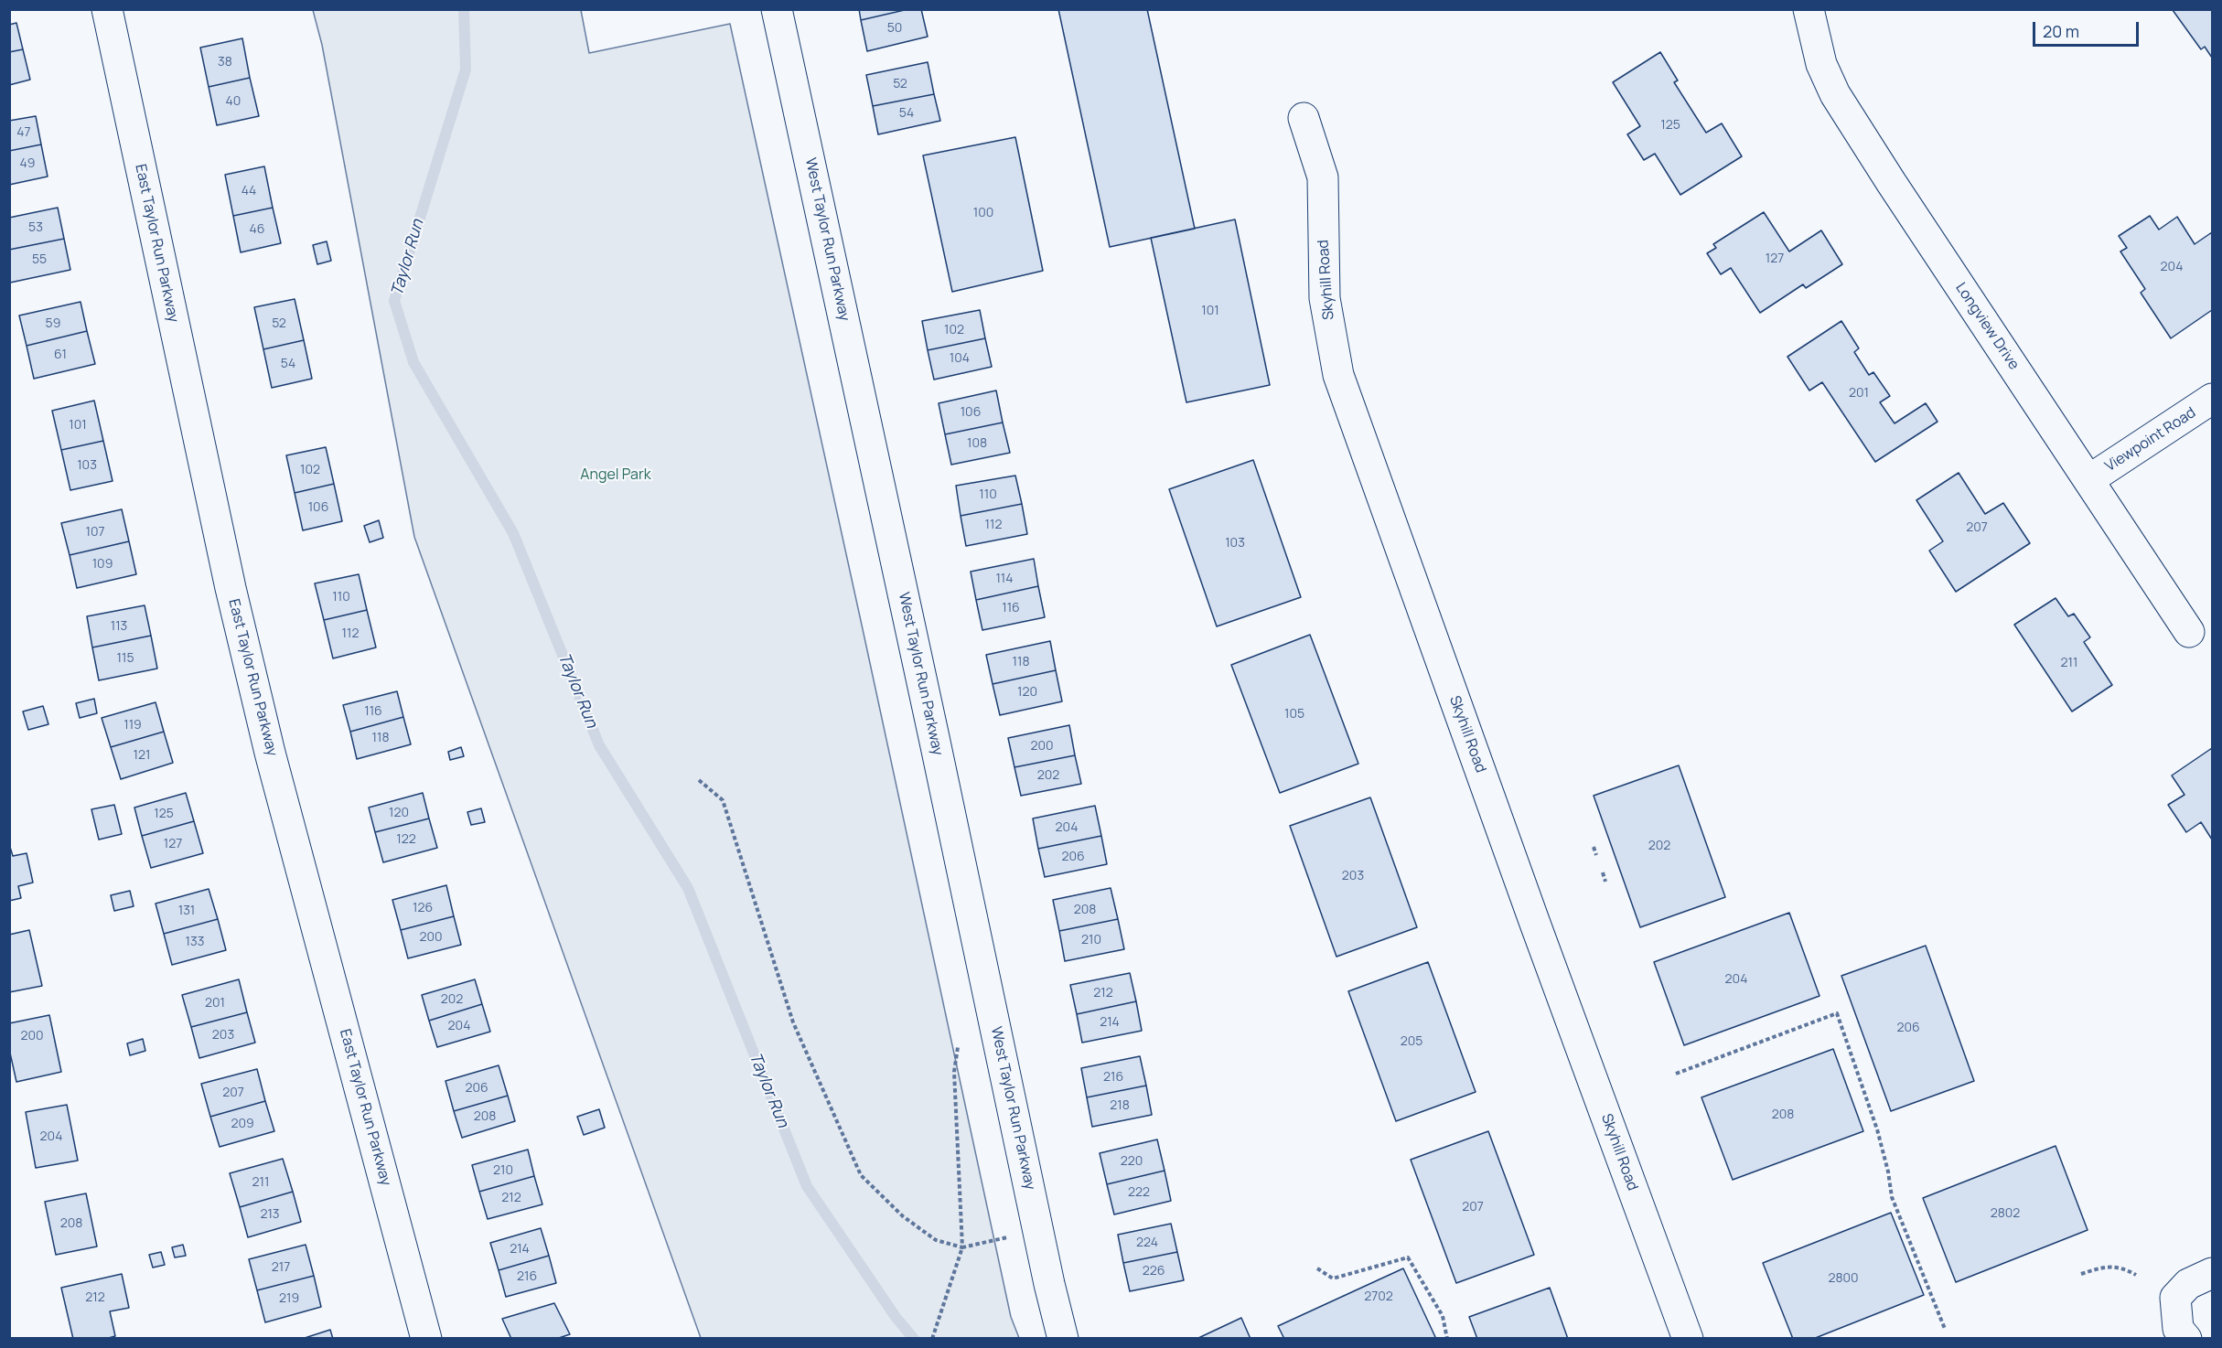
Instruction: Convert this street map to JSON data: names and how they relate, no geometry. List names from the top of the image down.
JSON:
{
  "streets": {
    "street": [
      "West Taylor Run Parkway",
      "East Taylor Run Parkway",
      "Skyhill Road",
      "Longview Drive",
      "Viewpoint Road"
    ]
  },
  "crossings": [
    ["Longview Drive", "Viewpoint Road"]
  ],
  "water": ["Taylor Run"],
  "parks": ["Angel Park"],
  "house_numbers": [
    "50",
    "38",
    "52",
    "40",
    "54",
    "125",
    "47",
    "49",
    "44",
    "100",
    "53",
    "46",
    "127",
    "55",
    "204",
    "101",
    "59",
    "52",
    "102",
    "61",
    "104",
    "54",
    "201",
    "106",
    "101",
    "108",
    "103",
    "102",
    "110",
    "106",
    "112",
    "207",
    "107",
    "103",
    "109",
    "114",
    "110",
    "116",
    "113",
    "112",
    "115",
    "118",
    "211",
    "120",
    "116",
    "105",
    "119",
    "118",
    "200",
    "121",
    "202",
    "120",
    "125",
    "204",
    "122",
    "127",
    "202",
    "206",
    "203",
    "126",
    "208",
    "131",
    "200",
    "210",
    "133",
    "204",
    "212",
    "202",
    "201",
    "214",
    "204",
    "206",
    "203",
    "200",
    "205",
    "216",
    "206",
    "207",
    "218",
    "208",
    "208",
    "209",
    "204",
    "220",
    "210",
    "211",
    "222",
    "212",
    "207",
    "2802",
    "213",
    "208",
    "224",
    "214",
    "217",
    "226",
    "216",
    "2800",
    "2702",
    "212",
    "219"
  ],
  "scale_bar": "20 m"
}
